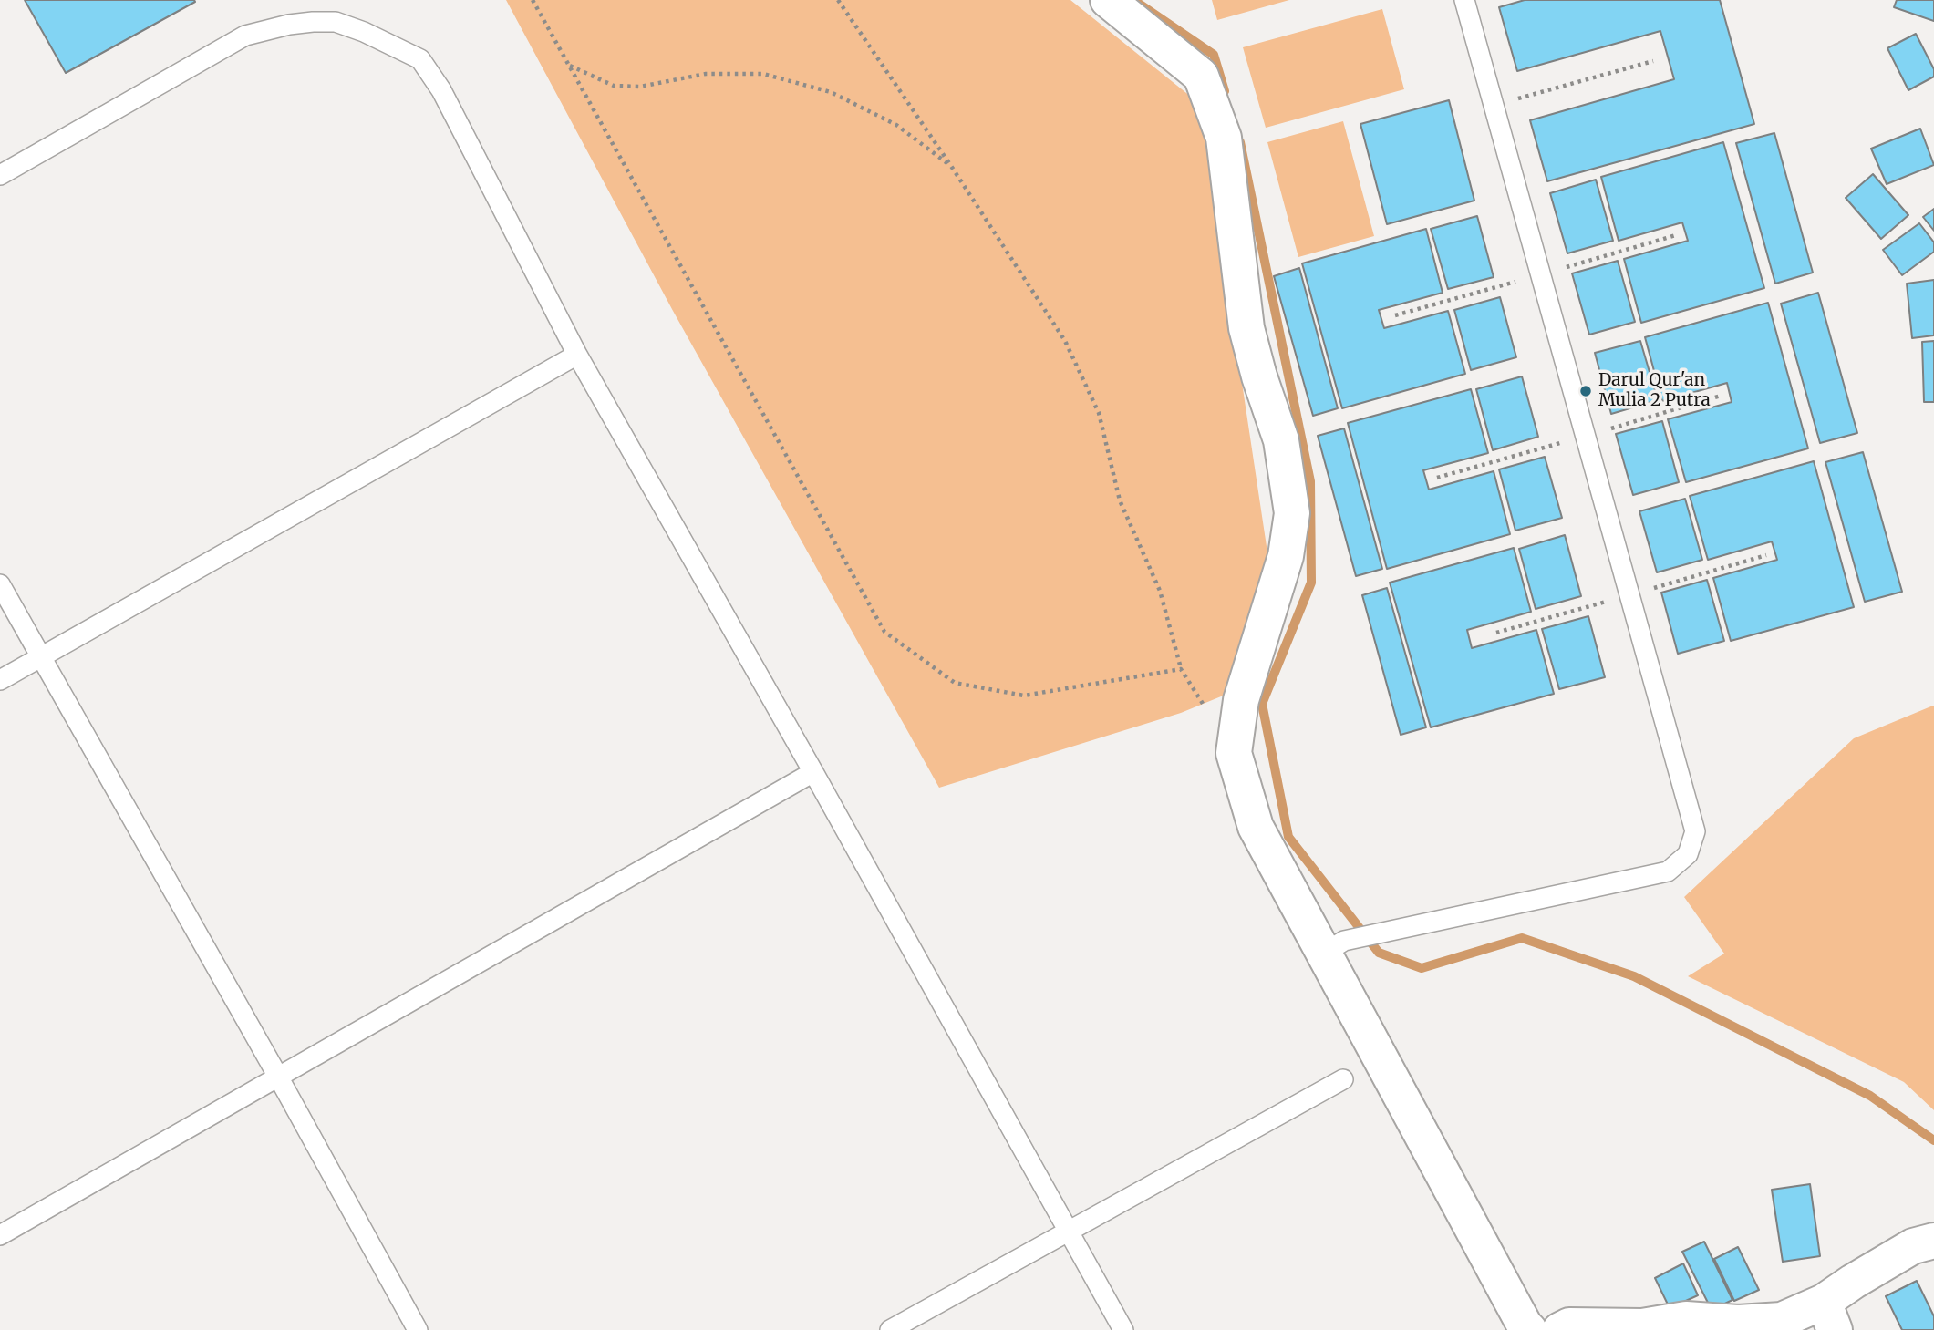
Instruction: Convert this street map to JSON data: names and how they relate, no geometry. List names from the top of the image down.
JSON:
{
  "places": ["Darul Qur'an Mulia 2 Putra"]
}
